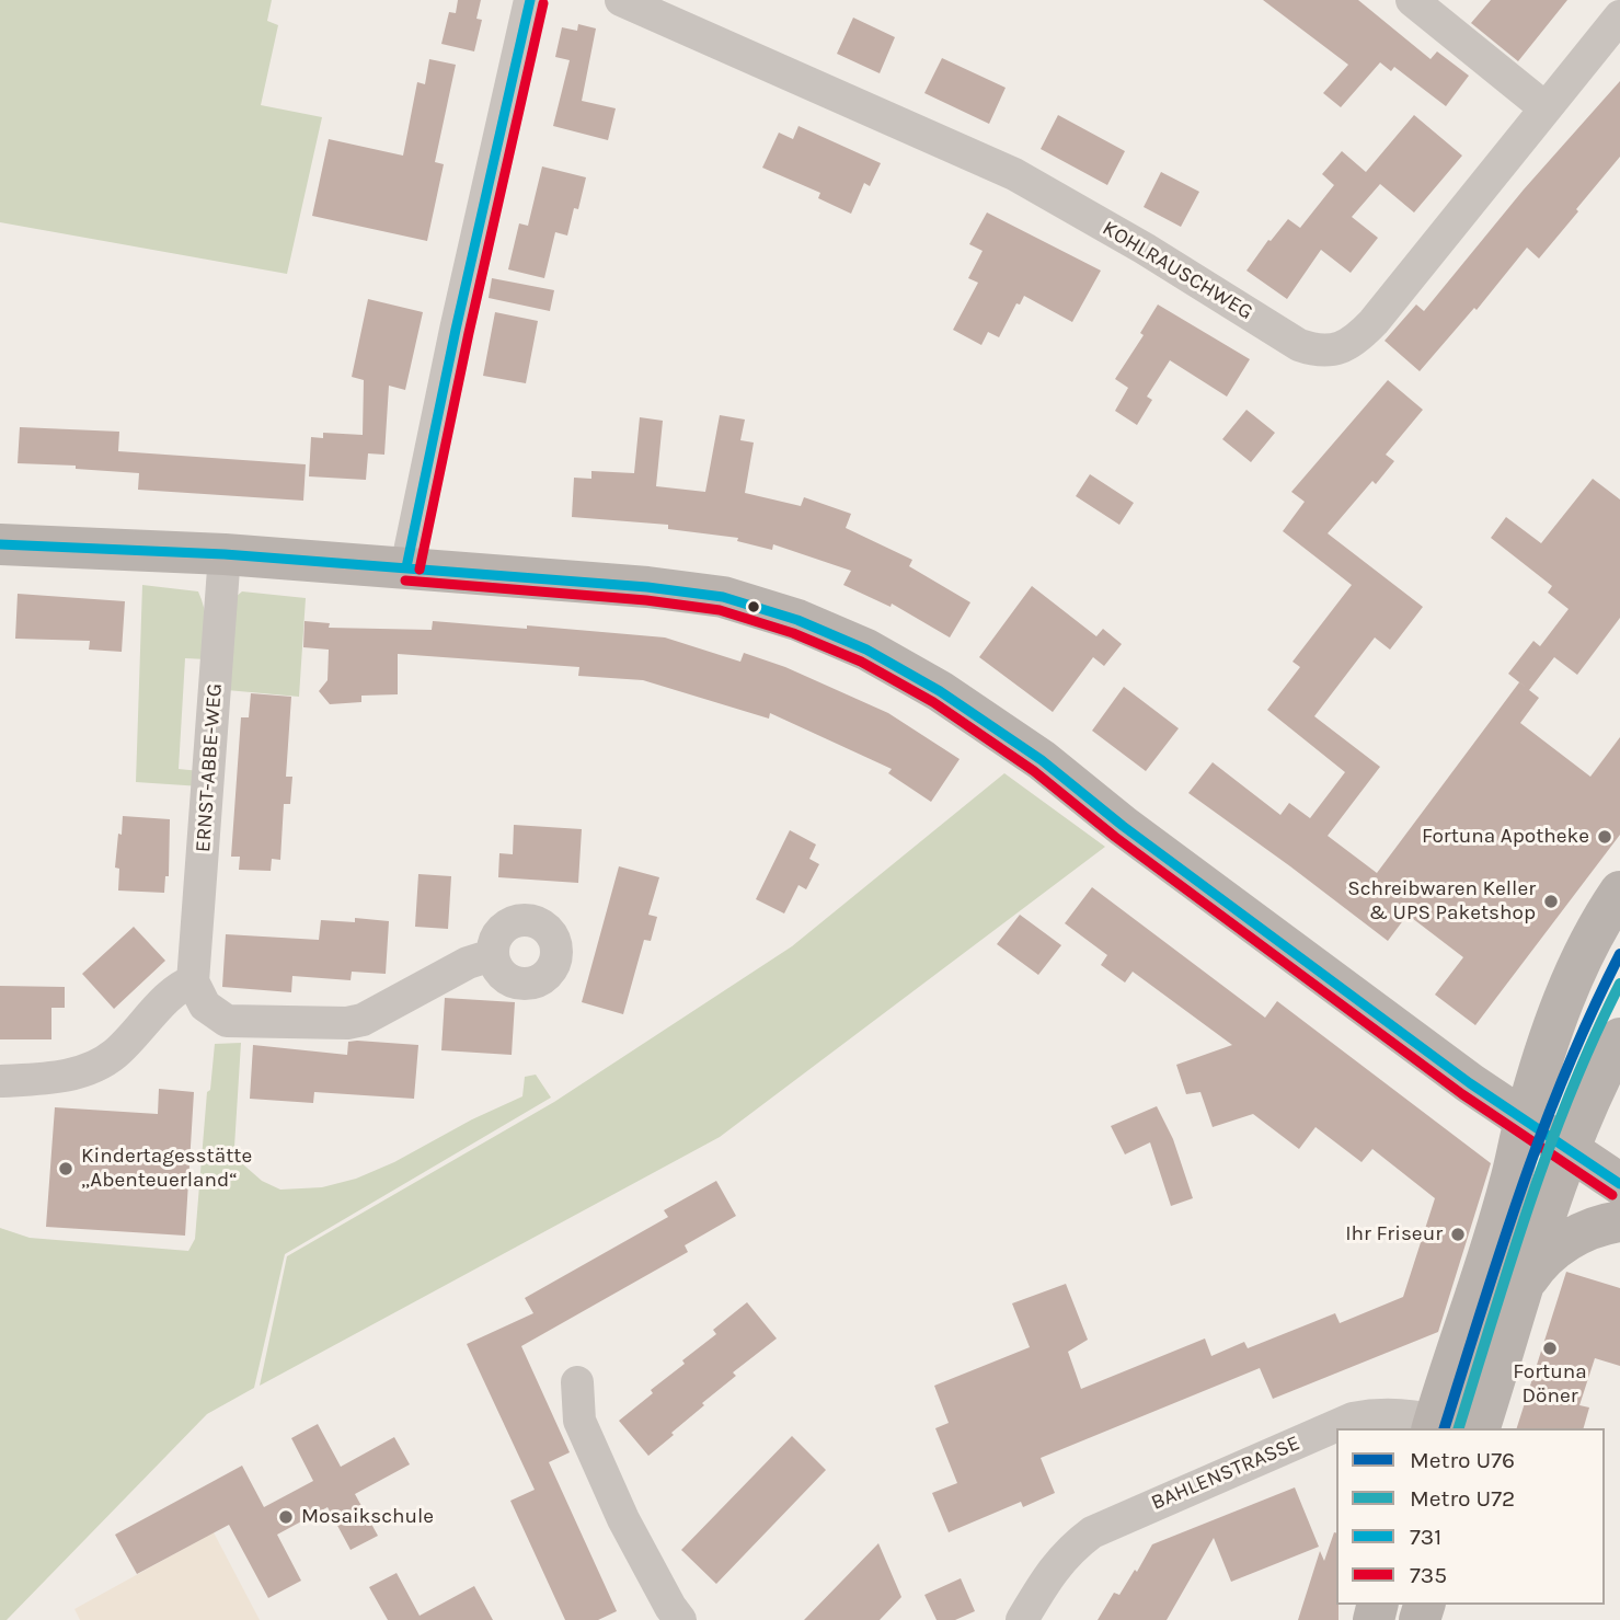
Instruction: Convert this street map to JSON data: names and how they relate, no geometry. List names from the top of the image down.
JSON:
{
  "streets": {
    "street": ["KOHLRAUSCHWEG", "ERNST-ABBE-WEG", "BAHLENSTRASSE"]
  },
  "places": [
    "Fortuna Apotheke",
    "Schreibwaren Keller & UPS Paketshop",
    "Kindertagesstätte „Abenteuerland“",
    "Ihr Friseur",
    "Fortuna Döner",
    "Mosaikschule"
  ],
  "lines": [
    "transit line 731",
    "transit line 735",
    "metro line U76",
    "metro line U72"
  ],
  "legend": [
    "Metro U76",
    "Metro U72",
    "731",
    "735"
  ]
}
